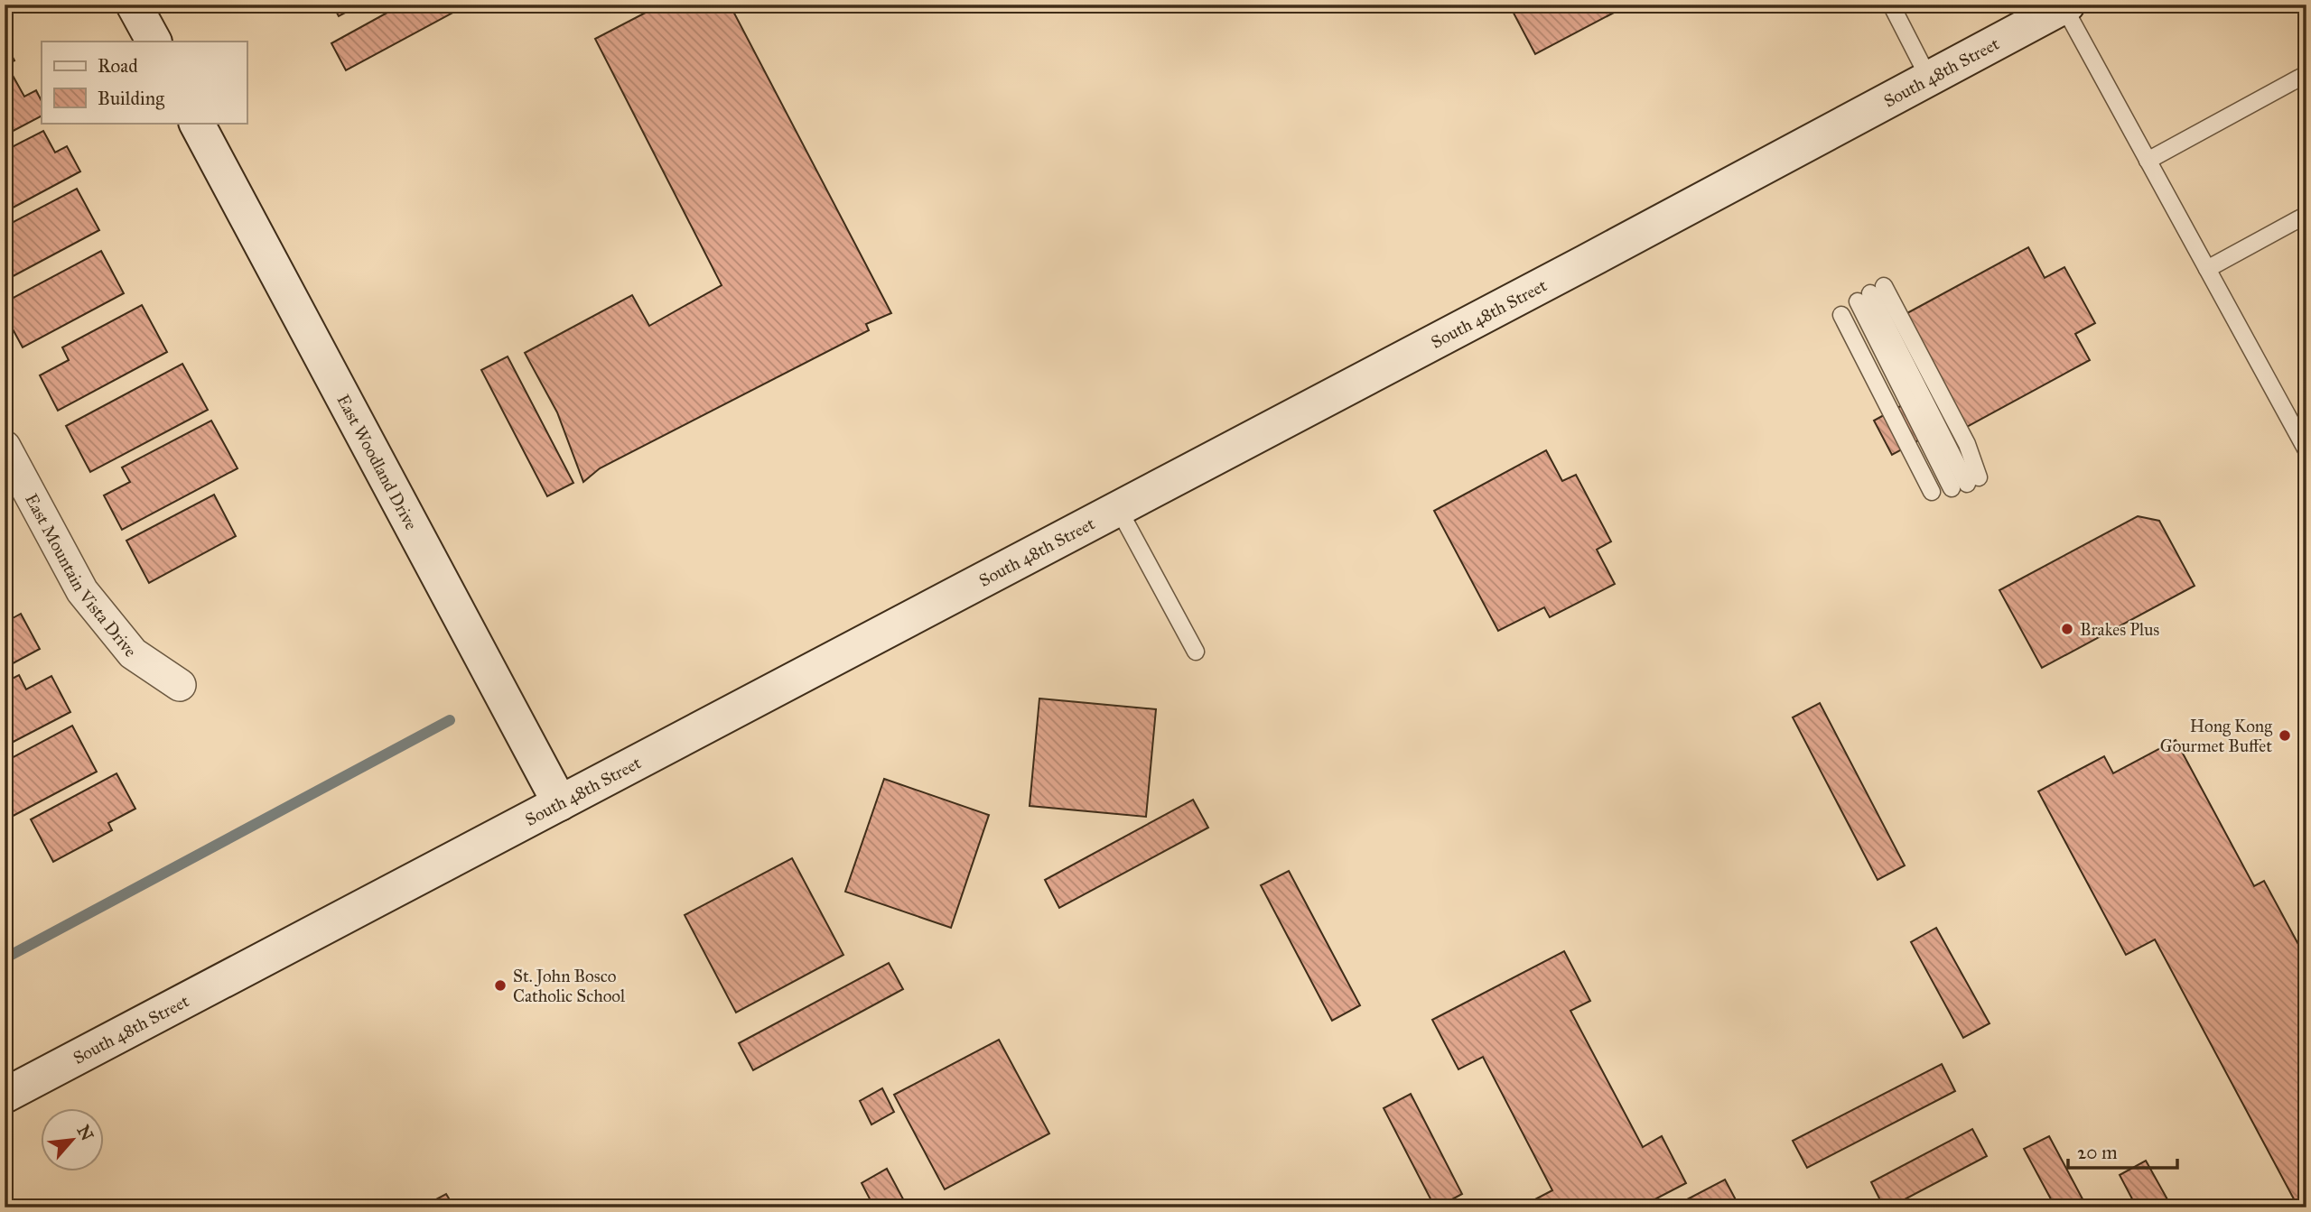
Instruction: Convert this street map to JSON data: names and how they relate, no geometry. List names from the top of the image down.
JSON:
{
  "streets": {
    "street": ["South 48th Street", "East Woodland Drive", "East Mountain Vista Drive"]
  },
  "crossings": [
    ["South 48th Street", "East Woodland Drive"]
  ],
  "places": ["Brakes Plus", "Hong Kong Gourmet Buffet", "St. John Bosco Catholic School"],
  "legend": ["Road", "Building"],
  "scale_bar": "20 m",
  "north": "top right"
}
